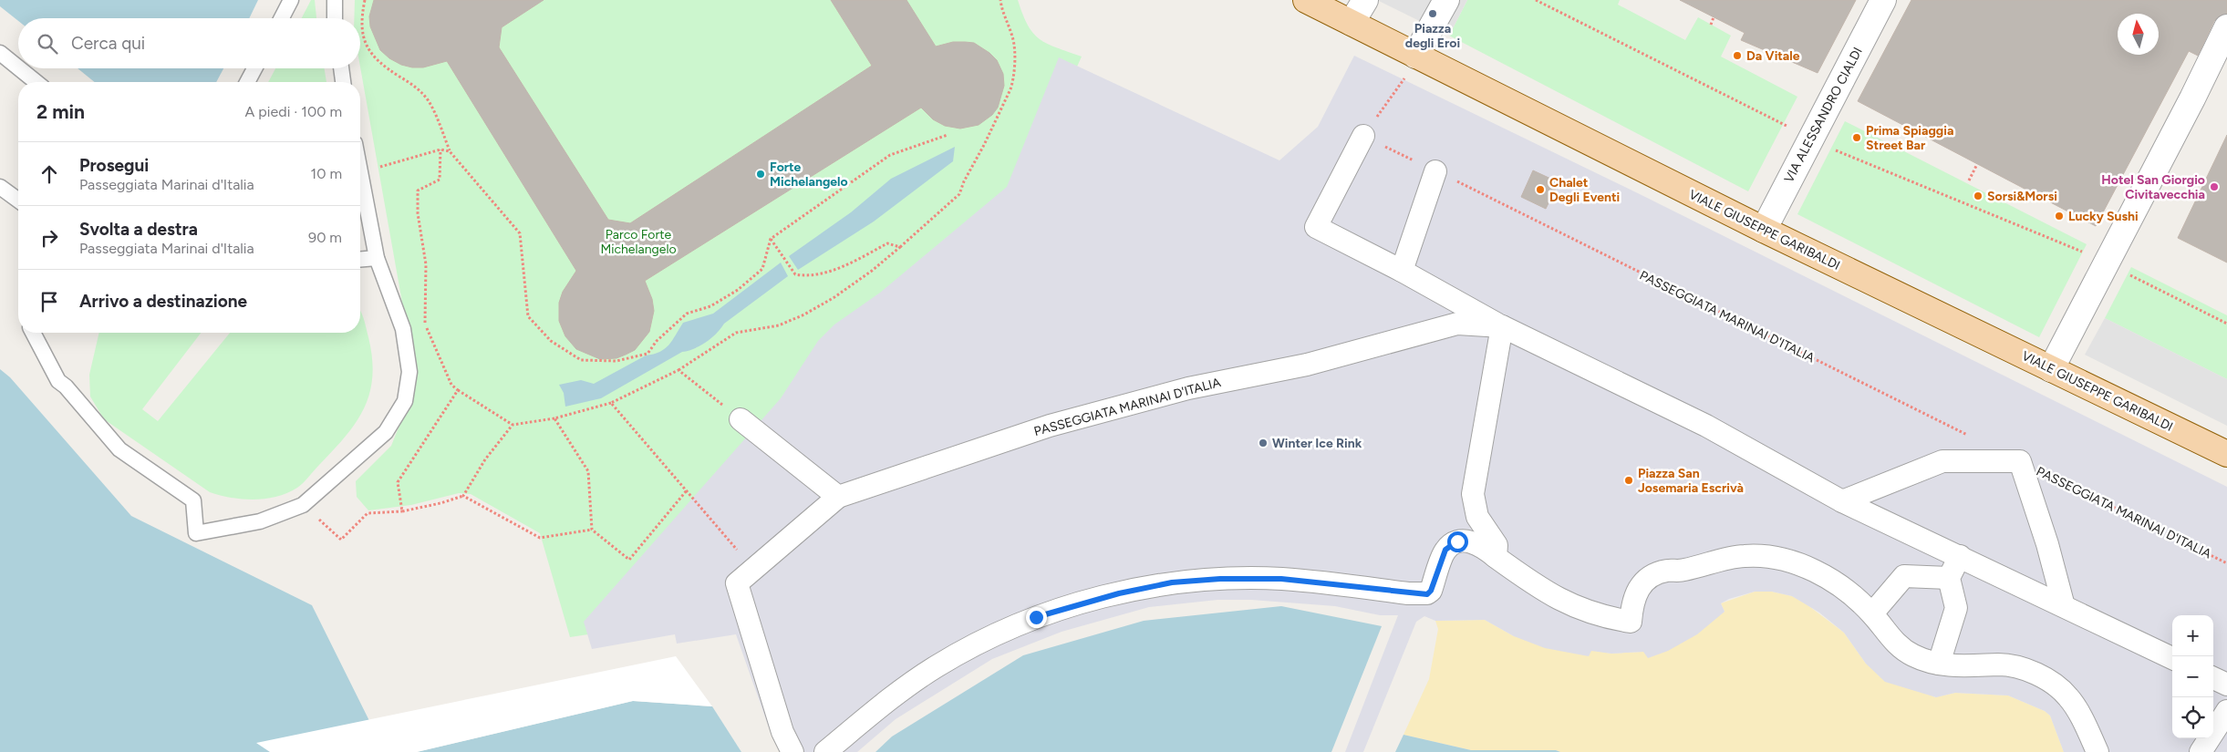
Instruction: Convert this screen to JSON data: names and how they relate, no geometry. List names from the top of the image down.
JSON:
{
  "streets": {
    "main road": ["VIALE GIUSEPPE GARIBALDI"],
    "street": ["VIA ALESSANDRO CIALDI", "PASSEGGIATA MARINAI D'ITALIA"]
  },
  "crossings": [
    ["VIA ALESSANDRO CIALDI", "VIALE GIUSEPPE GARIBALDI"]
  ],
  "parks": ["Parco Forte Michelangelo"],
  "places": [
    "Piazza degli Eroi",
    "Da Vitale",
    "Prima Spiaggia Street Bar",
    "Forte Michelangelo",
    "Hotel San Giorgio Civitavecchia",
    "Chalet Degli Eventi",
    "Sorsi&Morsi",
    "Lucky Sushi",
    "Winter Ice Rink",
    "Piazza San Josemaria Escrivà"
  ],
  "north": "top",
  "page": {
    "search": "Cerca qui",
    "heading": ["2 min", "A piedi · 100 m"],
    "list": [
      ["Prosegui", "Passeggiata Marinai d'Italia", "10 m"],
      ["Svolta a destra", "Passeggiata Marinai d'Italia", "90 m"],
      "Arrivo a destinazione"
    ],
    "map_buttons": ["+", "−"]
  }
}
